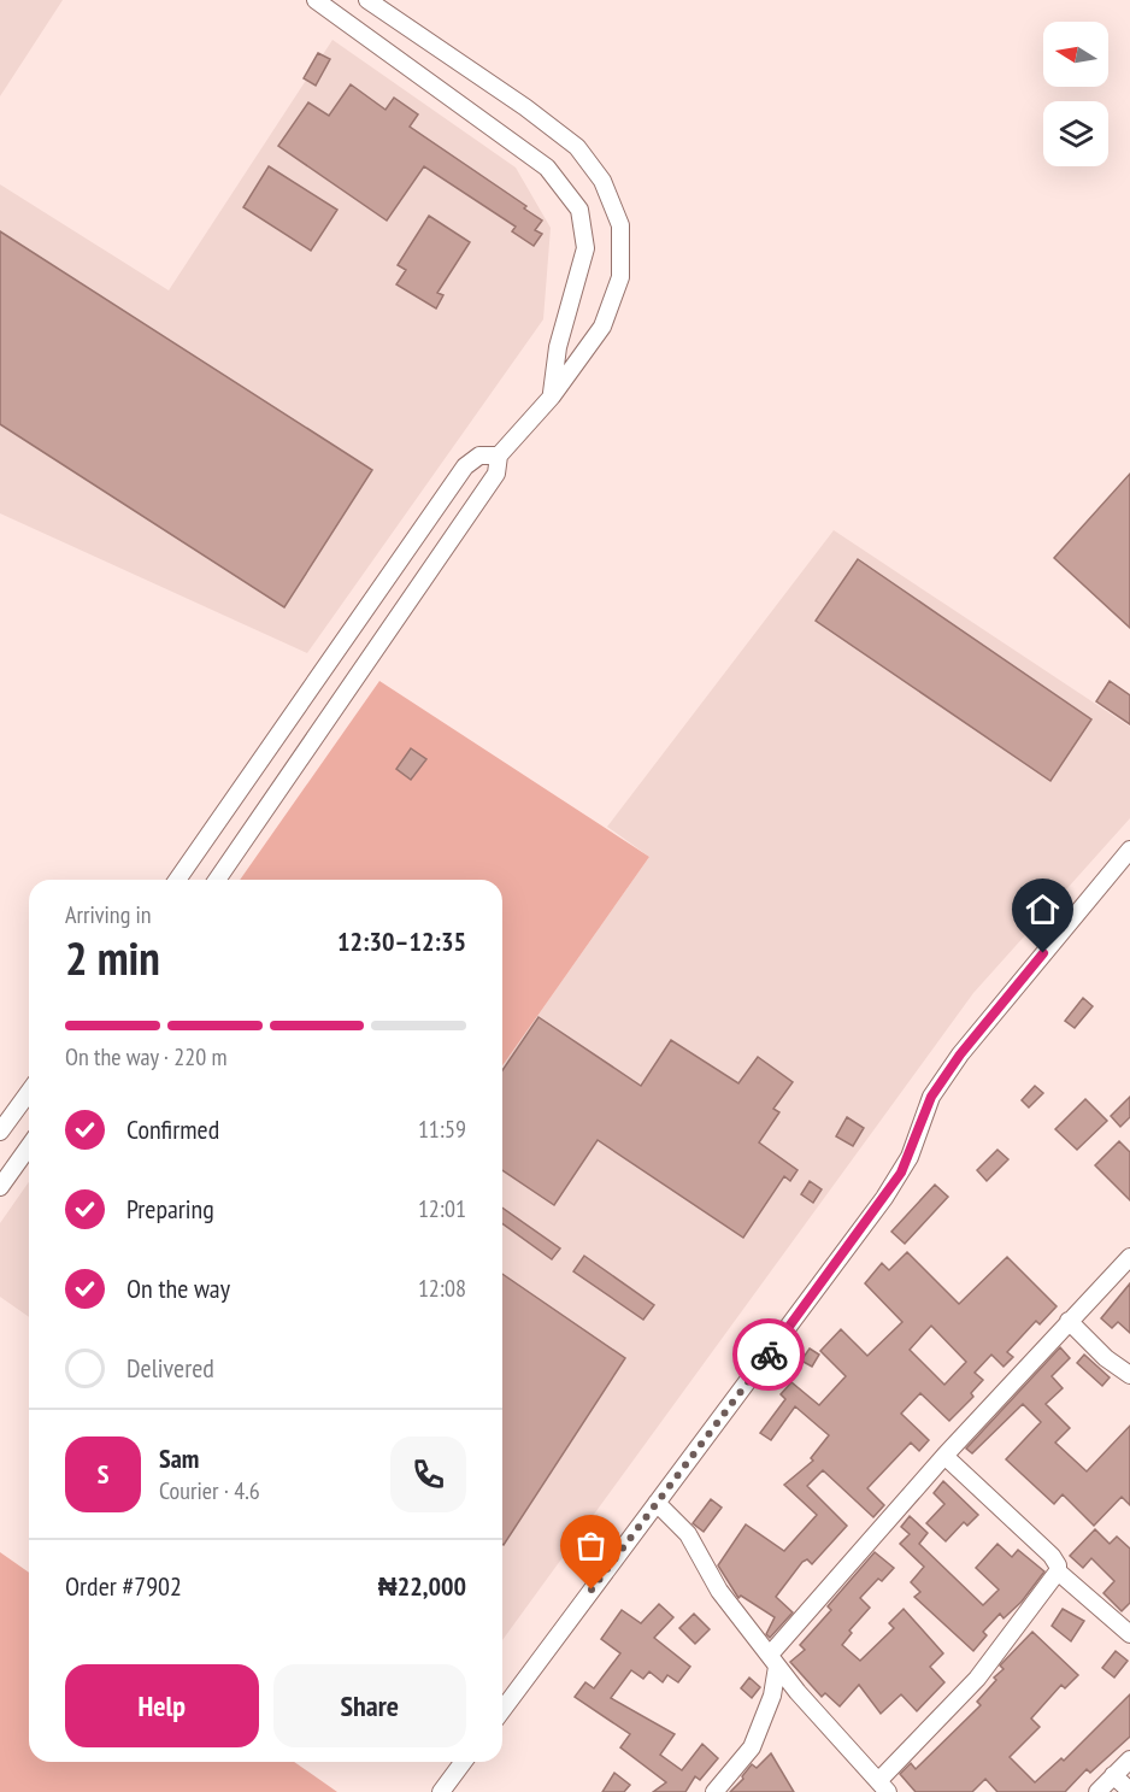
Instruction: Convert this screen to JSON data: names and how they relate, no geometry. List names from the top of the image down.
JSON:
{
  "north": "left",
  "page": {
    "heading": ["2 min", "Arriving in", "12:30–12:35"],
    "panel": [
      "Sam",
      "Courier · 4.6",
      "Order #7902",
      "₦22,000"
    ],
    "bar": "On the way · 220 m",
    "list": [
      ["Confirmed", "11:59"],
      ["Preparing", "12:01"],
      ["On the way", "12:08"],
      "Delivered"
    ],
    "round": "S",
    "buttons": ["Help", "Share"]
  }
}
